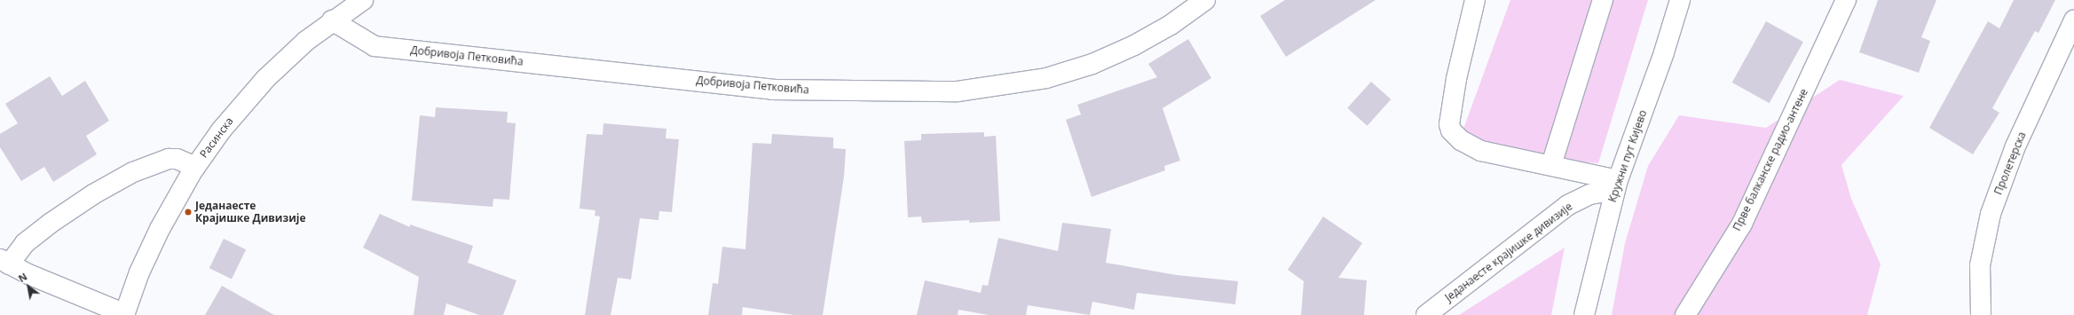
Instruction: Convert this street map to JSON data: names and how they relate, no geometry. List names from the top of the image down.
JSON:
{
  "streets": {
    "street": [
      "Добривоја Петковића",
      "Расинска",
      "Кружни пут Кијево",
      "Прве балканске радио-антене",
      "Пролетерска",
      "Једанаесте крајишке дивизије"
    ]
  },
  "crossings": [
    ["Добривоја Петковића", "Расинска"],
    ["Кружни пут Кијево", "Једанаесте крајишке дивизије"]
  ],
  "places": ["Једанаесте Крајишке Дивизије"],
  "north": "top left"
}
